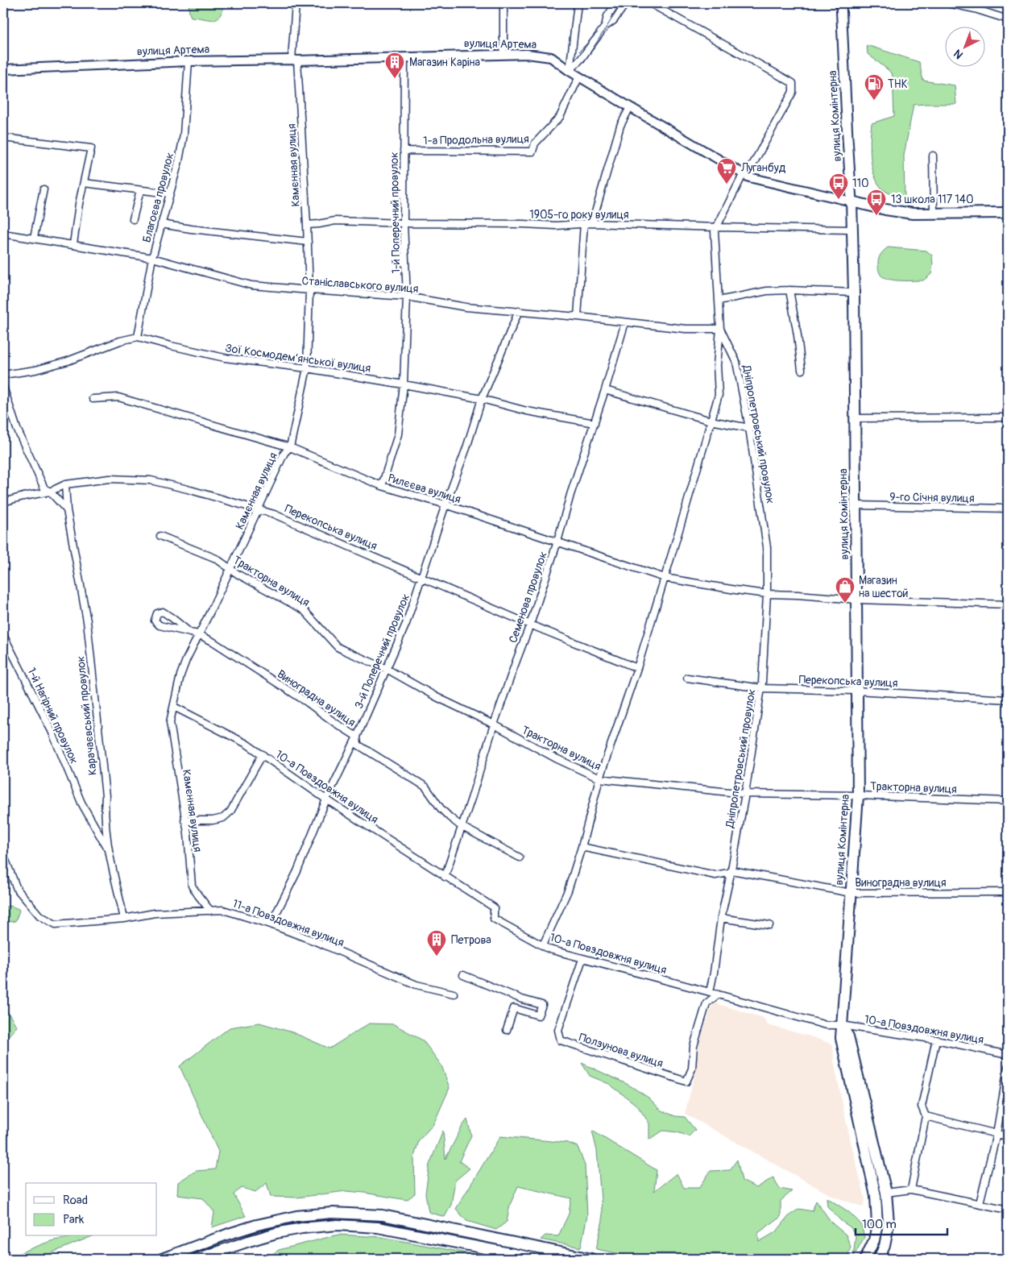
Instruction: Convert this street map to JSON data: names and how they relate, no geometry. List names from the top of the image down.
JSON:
{
  "streets": {
    "main road": ["вулиця Артема", "вулиця Комінтерна"],
    "street": [
      "1-а Продольна вулиця",
      "Камєнная вулиця",
      "Благоєва провулок",
      "1-й Поперечний провулок",
      "1905-го року вулиця",
      "Станіславського вулиця",
      "Зої Космодем’янської вулиця",
      "Дніпропетровський провулок",
      "Рилєєва вулиця",
      "9-го Січня вулиця",
      "Перекопська вулиця",
      "Тракторна вулиця",
      "Семенова провулок",
      "3-й Поперечний провулок",
      "Виноградна вулиця",
      "1-й Нагірний провулок",
      "Карачаєвський провулок",
      "10-а Повздовжня вулиця",
      "11-а Повздовжня вулиця",
      "Ползунова вулиця"
    ]
  },
  "crossings": [
    ["вулиця Артема", "вулиця Комінтерна"],
    ["вулиця Артема", "1-а Продольна вулиця"],
    ["вулиця Артема", "Камєнная вулиця"],
    ["вулиця Артема", "Благоєва провулок"],
    ["вулиця Артема", "1-й Поперечний провулок"],
    ["вулиця Комінтерна", "1905-го року вулиця"],
    ["вулиця Комінтерна", "Рилєєва вулиця"],
    ["вулиця Комінтерна", "9-го Січня вулиця"],
    ["вулиця Комінтерна", "Перекопська вулиця"],
    ["вулиця Комінтерна", "Тракторна вулиця"],
    ["вулиця Комінтерна", "Виноградна вулиця"],
    ["вулиця Комінтерна", "10-а Повздовжня вулиця"],
    ["1-а Продольна вулиця", "1-й Поперечний провулок"],
    ["Камєнная вулиця", "1905-го року вулиця"],
    ["Камєнная вулиця", "Станіславського вулиця"],
    ["Камєнная вулиця", "Зої Космодем’янської вулиця"],
    ["Камєнная вулиця", "Рилєєва вулиця"],
    ["Камєнная вулиця", "Перекопська вулиця"],
    ["Камєнная вулиця", "Тракторна вулиця"],
    ["Камєнная вулиця", "Виноградна вулиця"],
    ["Камєнная вулиця", "10-а Повздовжня вулиця"],
    ["Камєнная вулиця", "11-а Повздовжня вулиця"],
    ["Благоєва провулок", "Станіславського вулиця"],
    ["Благоєва провулок", "Зої Космодем’янської вулиця"],
    ["1-й Поперечний провулок", "1905-го року вулиця"],
    ["1-й Поперечний провулок", "Станіславського вулиця"],
    ["1-й Поперечний провулок", "Зої Космодем’янської вулиця"],
    ["1-й Поперечний провулок", "Рилєєва вулиця"],
    ["Станіславського вулиця", "Дніпропетровський провулок"],
    ["Станіславського вулиця", "Семенова провулок"],
    ["Станіславського вулиця", "3-й Поперечний провулок"],
    ["Зої Космодем’янської вулиця", "Семенова провулок"],
    ["Зої Космодем’янської вулиця", "3-й Поперечний провулок"],
    ["Дніпропетровський провулок", "Рилєєва вулиця"],
    ["Дніпропетровський провулок", "Перекопська вулиця"],
    ["Дніпропетровський провулок", "Тракторна вулиця"],
    ["Дніпропетровський провулок", "Виноградна вулиця"],
    ["Дніпропетровський провулок", "10-а Повздовжня вулиця"],
    ["Рилєєва вулиця", "Семенова провулок"],
    ["Рилєєва вулиця", "3-й Поперечний провулок"],
    ["Перекопська вулиця", "Семенова провулок"],
    ["Перекопська вулиця", "3-й Поперечний провулок"],
    ["Перекопська вулиця", "Карачаєвський провулок"],
    ["Тракторна вулиця", "Семенова провулок"],
    ["Тракторна вулиця", "3-й Поперечний провулок"],
    ["Семенова провулок", "Виноградна вулиця"],
    ["Семенова провулок", "10-а Повздовжня вулиця"],
    ["3-й Поперечний провулок", "Виноградна вулиця"],
    ["3-й Поперечний провулок", "10-а Повздовжня вулиця"],
    ["3-й Поперечний провулок", "11-а Повздовжня вулиця"],
    ["1-й Нагірний провулок", "Карачаєвський провулок"],
    ["Карачаєвський провулок", "11-а Повздовжня вулиця"],
    ["10-а Повздовжня вулиця", "Ползунова вулиця"]
  ],
  "places": {
    "building": ["Магазин Каріна", "Петрова"],
    "fuel station": ["ТНК"],
    "supermarket": ["Луганбуд"],
    "bus stop": ["110", "13 школа 117 140"],
    "shop": ["Магазин на шестой"]
  },
  "legend": ["Road", "Park"],
  "scale_bar": "100 m",
  "north": "bottom left"
}
